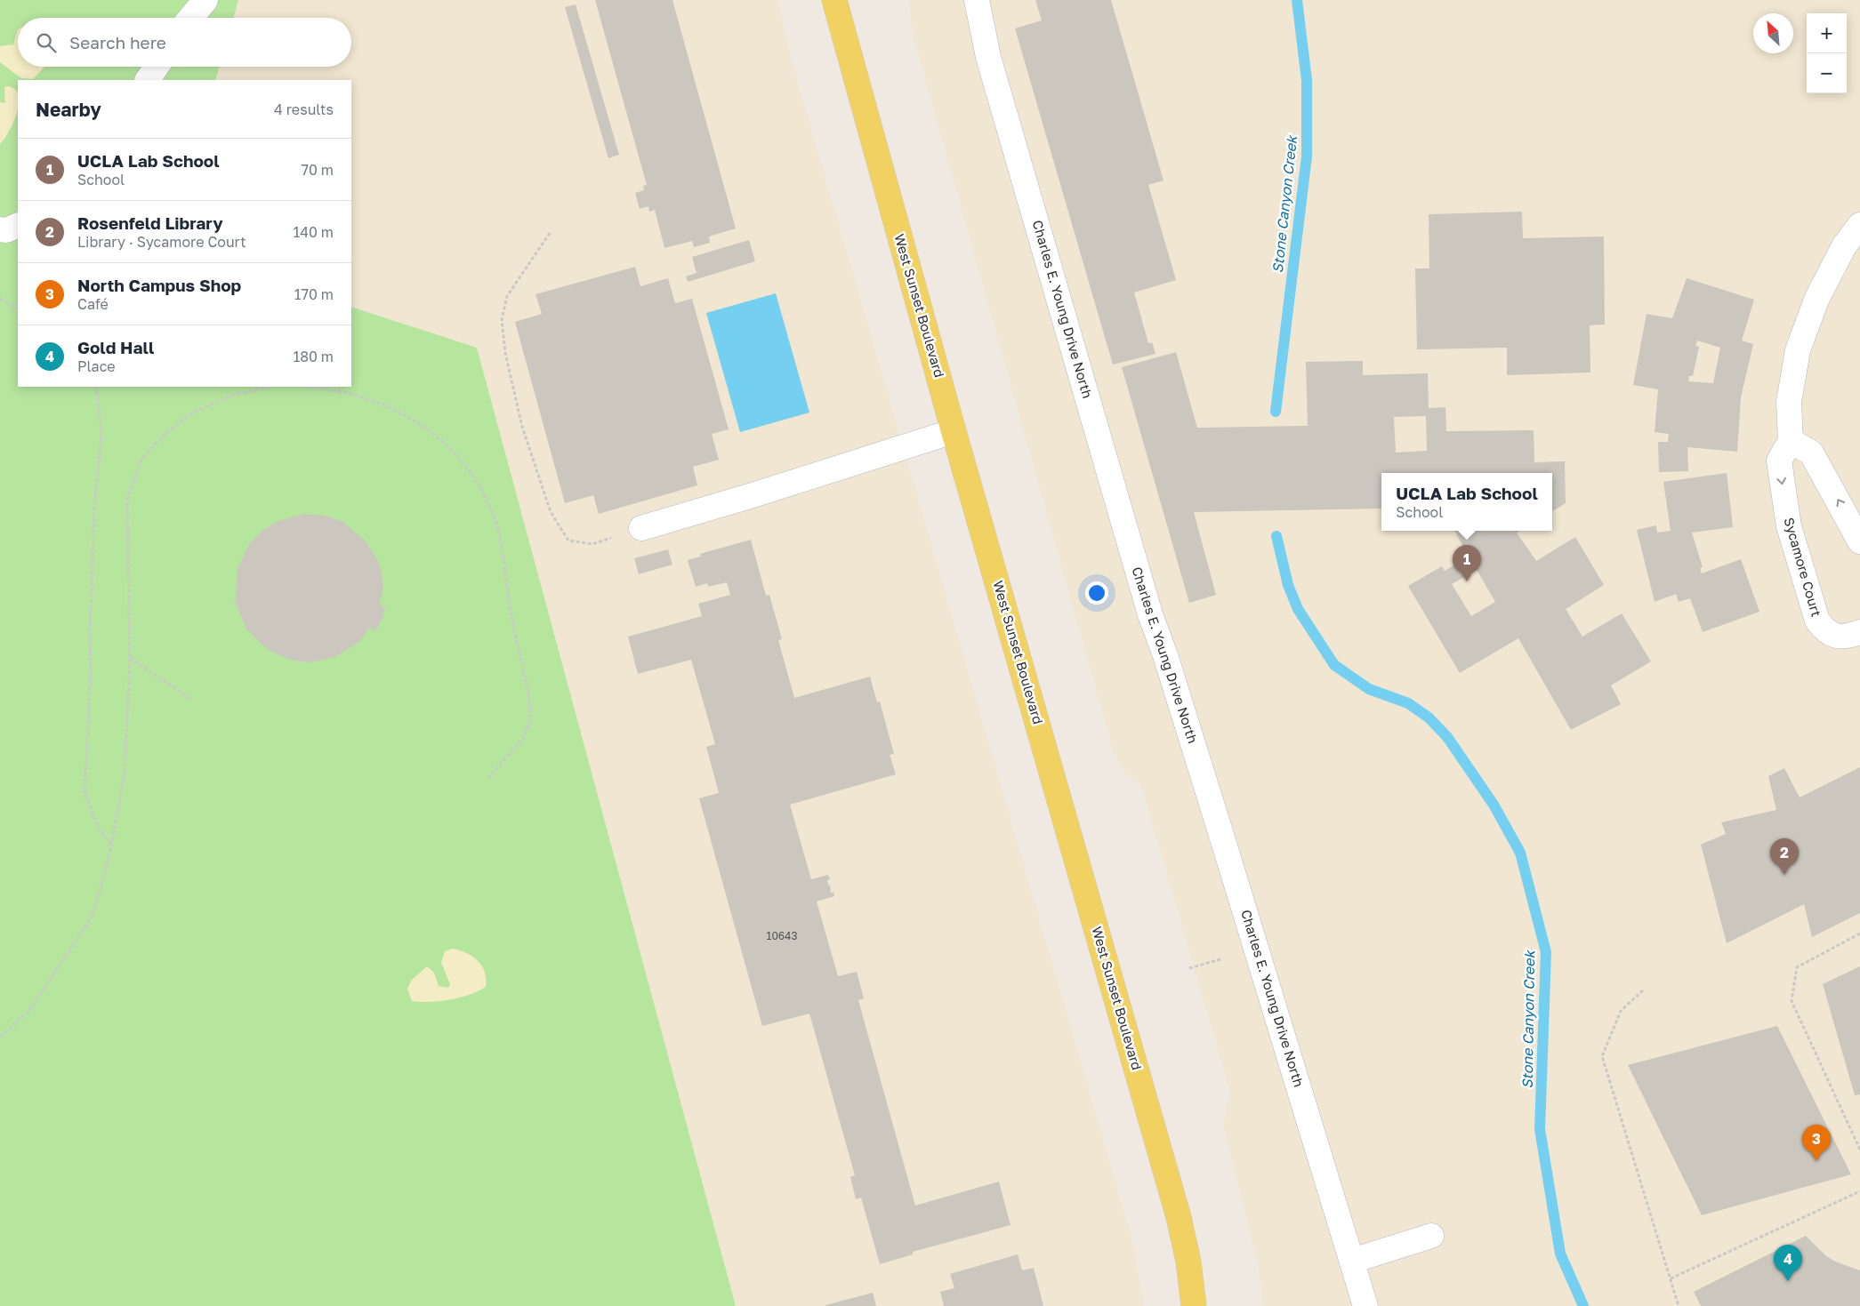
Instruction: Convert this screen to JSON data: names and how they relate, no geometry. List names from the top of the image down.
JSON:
{
  "streets": {
    "main road": ["West Sunset Boulevard"],
    "street": ["Charles E. Young Drive North", "Sycamore Court"]
  },
  "one_way": ["Sycamore Court"],
  "water": ["Stone Canyon Creek"],
  "house_numbers": ["10643"],
  "north": "top left",
  "page": {
    "map_buttons": ["+", "−"],
    "search": "Search here",
    "heading": ["Nearby", "4 results"],
    "list": [
      {
        "mark": "1",
        "name": "UCLA Lab School",
        "note": "School",
        "value": "70 m"
      },
      {
        "mark": "2",
        "name": "Rosenfeld Library",
        "note": "Library · Sycamore Court",
        "value": "140 m"
      },
      {
        "mark": "3",
        "name": "North Campus Shop",
        "note": "Café",
        "value": "170 m"
      },
      {
        "mark": "4",
        "name": "Gold Hall",
        "note": "Place",
        "value": "180 m"
      }
    ],
    "popup": ["UCLA Lab School", "School"],
    "pins": [
      "1",
      "2",
      "3",
      "4"
    ]
  }
}
